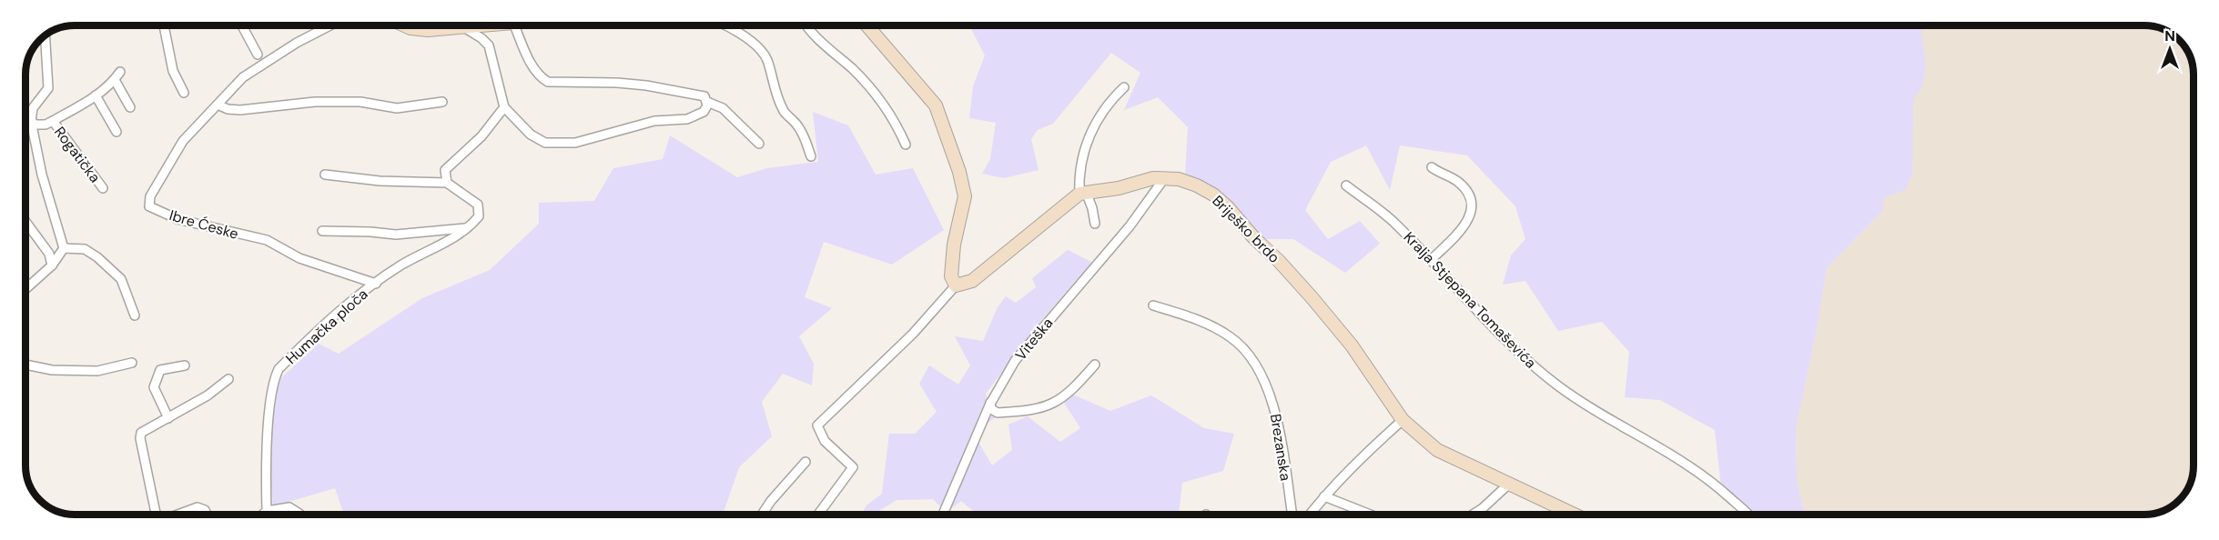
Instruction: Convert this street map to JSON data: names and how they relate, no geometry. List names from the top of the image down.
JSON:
{
  "streets": {
    "street": [
      "Rogatička",
      "Ibre Ćeske",
      "Briješko brdo",
      "Kralja Stjepana Tomaševića",
      "Humačka ploča",
      "Viteška",
      "Brezanska"
    ]
  },
  "crossings": [
    ["Ibre Ćeske", "Humačka ploča"],
    ["Briješko brdo", "Viteška"]
  ],
  "north": "top"
}
